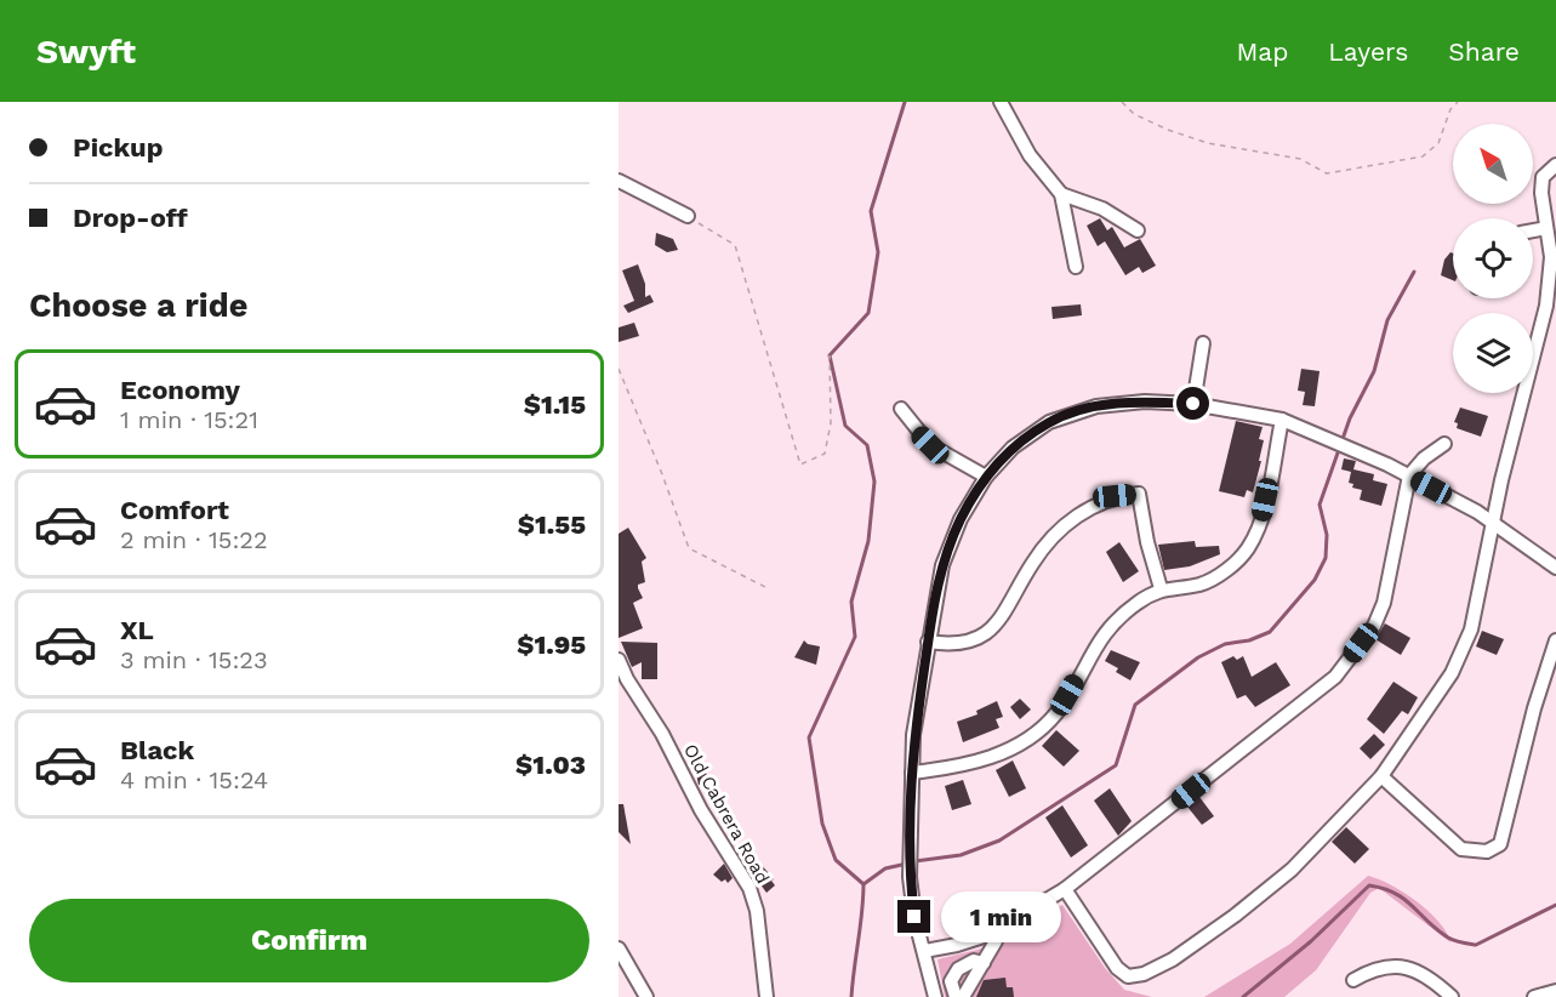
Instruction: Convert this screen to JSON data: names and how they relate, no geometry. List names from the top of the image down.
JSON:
{
  "streets": {
    "street": ["Old Cabrera Road"]
  },
  "north": "top left",
  "page": {
    "header": "Swyft",
    "nav": ["Map", "Layers", "Share"],
    "banner": ["Pickup", "Drop-off"],
    "heading": "Choose a ride",
    "list": [
      {
        "name": "Economy",
        "note": "1 min · 15:21",
        "value": "$1.15"
      },
      {
        "name": "Comfort",
        "note": "2 min · 15:22",
        "value": "$1.55"
      },
      {
        "name": "XL",
        "note": "3 min · 15:23",
        "value": "$1.95"
      },
      {
        "name": "Black",
        "note": "4 min · 15:24",
        "value": "$1.03"
      }
    ],
    "buttons": "Confirm",
    "bubble": "1 min"
  }
}
